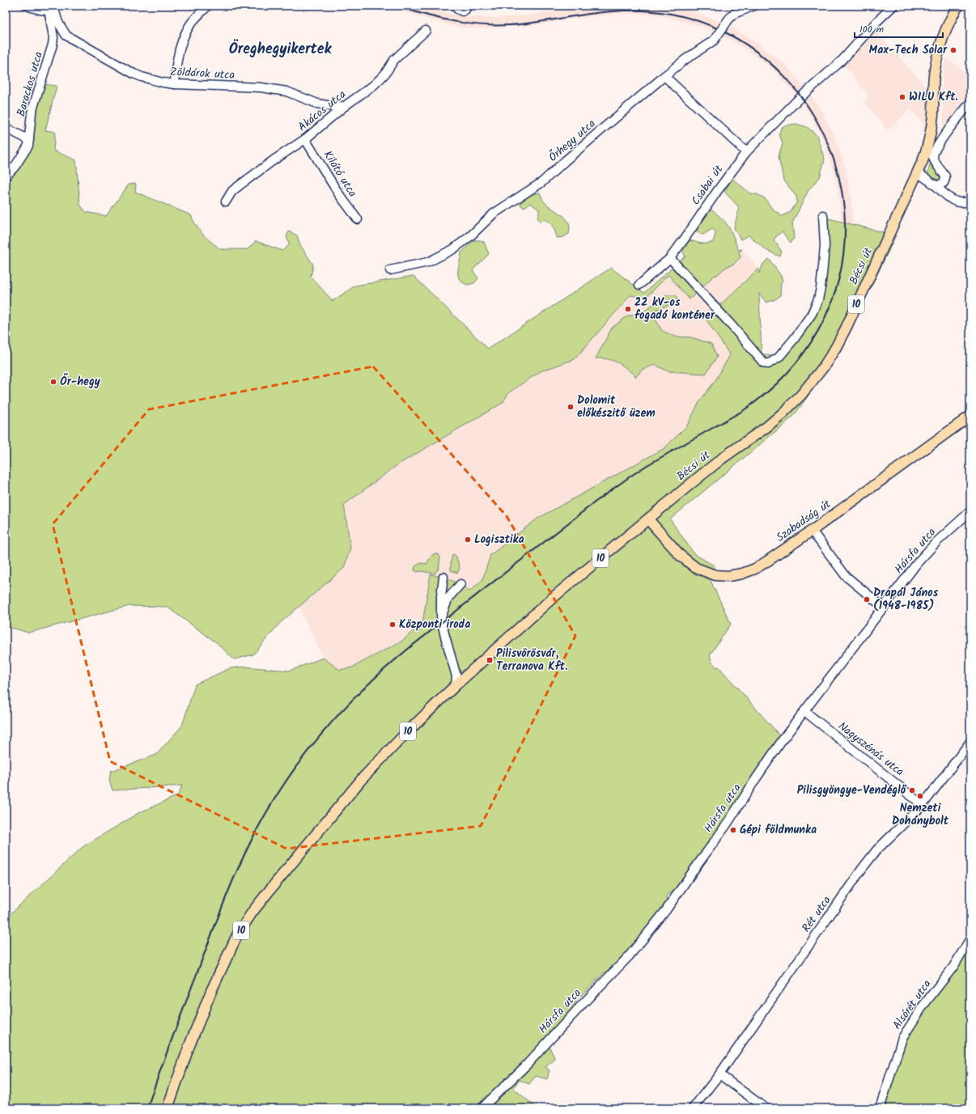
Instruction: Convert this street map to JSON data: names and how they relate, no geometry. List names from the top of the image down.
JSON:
{
  "streets": {
    "main road": ["Bécsi út", "10", "Szabadság út"],
    "street": [
      "Zöldárok utca",
      "Barackos utca",
      "Akácos utca",
      "Őrhegy utca",
      "Kilátó utca",
      "Csabai út",
      "Hársfa utca",
      "Nagyszénás utca",
      "Rét utca",
      "Alsórét utca"
    ]
  },
  "crossings": [
    ["Zöldárok utca", "Barackos utca"],
    ["Zöldárok utca", "Akácos utca"],
    ["Akácos utca", "Kilátó utca"],
    ["Bécsi út", "10"],
    ["Bécsi út", "Szabadság út"],
    ["10", "Szabadság út"],
    ["Hársfa utca", "Nagyszénás utca"],
    ["Nagyszénás utca", "Rét utca"]
  ],
  "districts": ["Öreghegyikertek"],
  "places": {
    "other": [
      "Max-Tech Solar",
      "WILU Kft.",
      "22 kV-os fogadó konténer",
      "Őr-hegy",
      "Dolomit előkészitő üzem",
      "Logisztika",
      "Drapál János (1948-1985)",
      "Központi iroda",
      "Pilisgyöngye-Vendéglő",
      "Nemzeti Dohánybolt",
      "Gépi földmunka"
    ],
    "transit": ["Pilisvörösvár, Terranova Kft."]
  },
  "scale_bar": "100 m"
}
